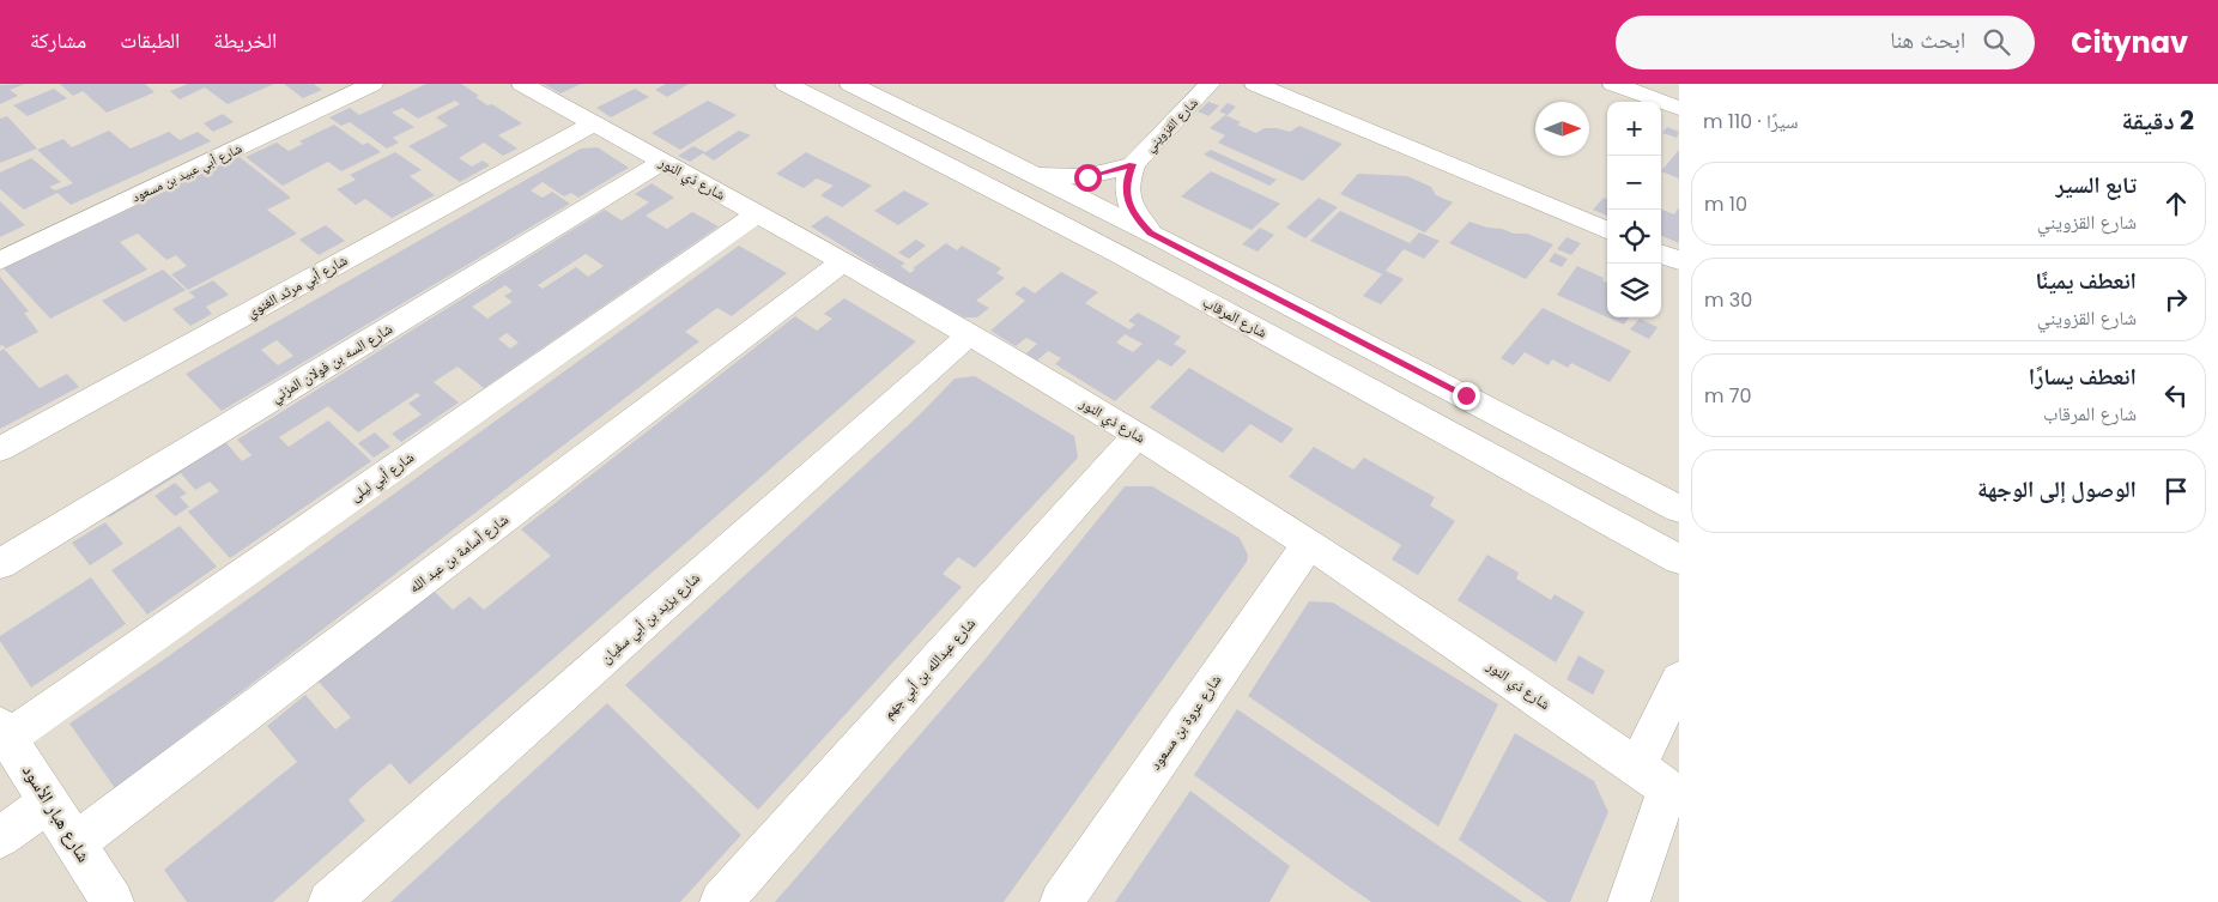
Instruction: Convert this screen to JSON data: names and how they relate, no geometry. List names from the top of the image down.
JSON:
{
  "streets": {
    "street": [
      "شارع القزويني",
      "شارع أبي عبيد بن مسعود",
      "شارع ذي النور",
      "شارع أبي مرثد الغنوي",
      "شارع المرقاب",
      "شارع السه بن فولان المزني",
      "شارع أبي ليلى",
      "شارع أسامة بن عبد الله",
      "شارع يزيد بن أبي سفيان",
      "شارع عبدالله بن أبي جهم",
      "شارع عروة بن مسعود",
      "شارع هبار الأسود"
    ]
  },
  "crossings": [
    ["شارع ذي النور", "شارع أبي مرثد الغنوي"],
    ["شارع ذي النور", "شارع السه بن فولان المزني"],
    ["شارع ذي النور", "شارع أبي ليلى"],
    ["شارع ذي النور", "شارع أسامة بن عبد الله"],
    ["شارع ذي النور", "شارع يزيد بن أبي سفيان"],
    ["شارع ذي النور", "شارع عبدالله بن أبي جهم"],
    ["شارع ذي النور", "شارع عروة بن مسعود"],
    ["شارع أبي ليلى", "شارع هبار الأسود"],
    ["شارع أسامة بن عبد الله", "شارع هبار الأسود"]
  ],
  "north": "right",
  "page": {
    "header": "Citynav",
    "search": "ابحث هنا",
    "nav": ["الخريطة", "الطبقات", "مشاركة"],
    "heading": ["2 دقيقة", "سيرًا · 110 m"],
    "map_buttons": ["+", "−"],
    "list": [
      ["تابع السير", "شارع القزويني", "10 m"],
      ["انعطف يمينًا", "شارع القزويني", "30 m"],
      ["انعطف يسارًا", "شارع المرقاب", "70 m"],
      "الوصول إلى الوجهة"
    ]
  }
}
